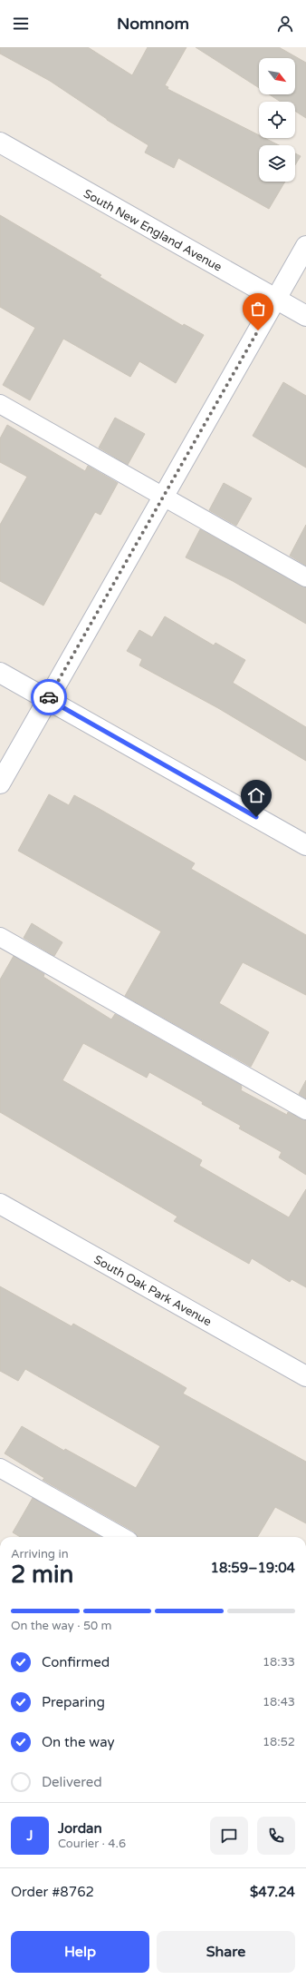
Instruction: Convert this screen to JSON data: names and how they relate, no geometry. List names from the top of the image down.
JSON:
{
  "streets": {
    "street": ["South New England Avenue", "South Oak Park Avenue"]
  },
  "north": "bottom right",
  "page": {
    "header": "Nomnom",
    "heading": ["2 min", "Arriving in", "18:59–19:04"],
    "panel": [
      "Jordan",
      "Courier · 4.6",
      "Order #8762",
      "$47.24"
    ],
    "bar": "On the way · 50 m",
    "list": [
      ["Confirmed", "18:33"],
      ["Preparing", "18:43"],
      ["On the way", "18:52"],
      "Delivered"
    ],
    "round": "J",
    "buttons": ["Help", "Share"]
  }
}
